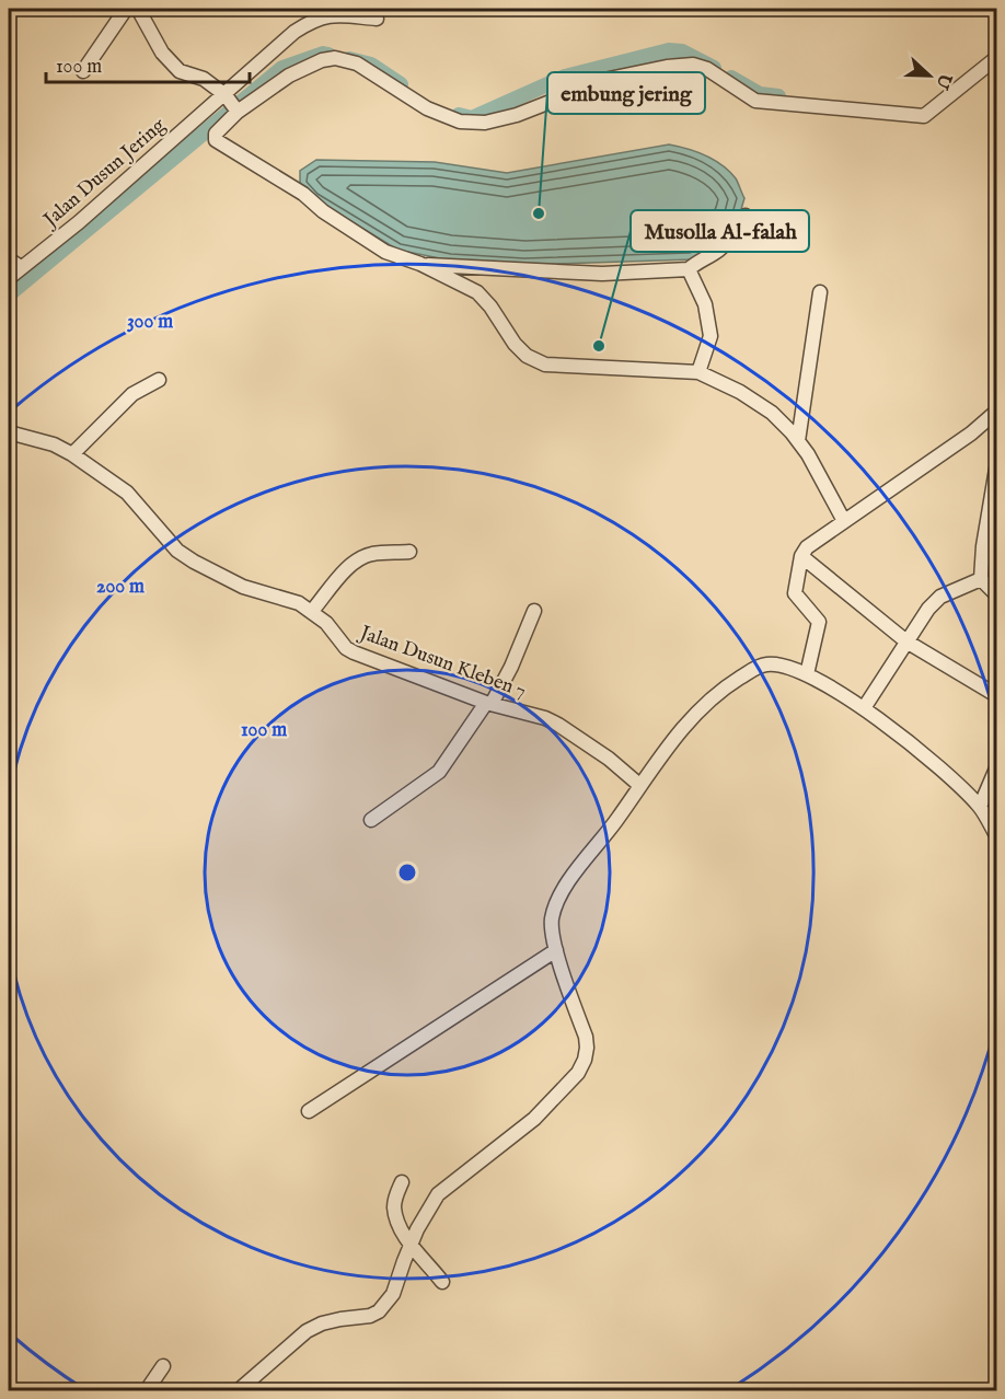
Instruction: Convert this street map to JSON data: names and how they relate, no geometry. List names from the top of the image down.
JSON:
{
  "streets": {
    "street": ["Jalan Dusun Jering", "Jalan Dusun Kleben 7"]
  },
  "places": ["embung jering", "Musolla Al-falah"],
  "scale_bar": "100 m",
  "north": "right",
  "rings": ["300 m", "200 m", "100 m"]
}
